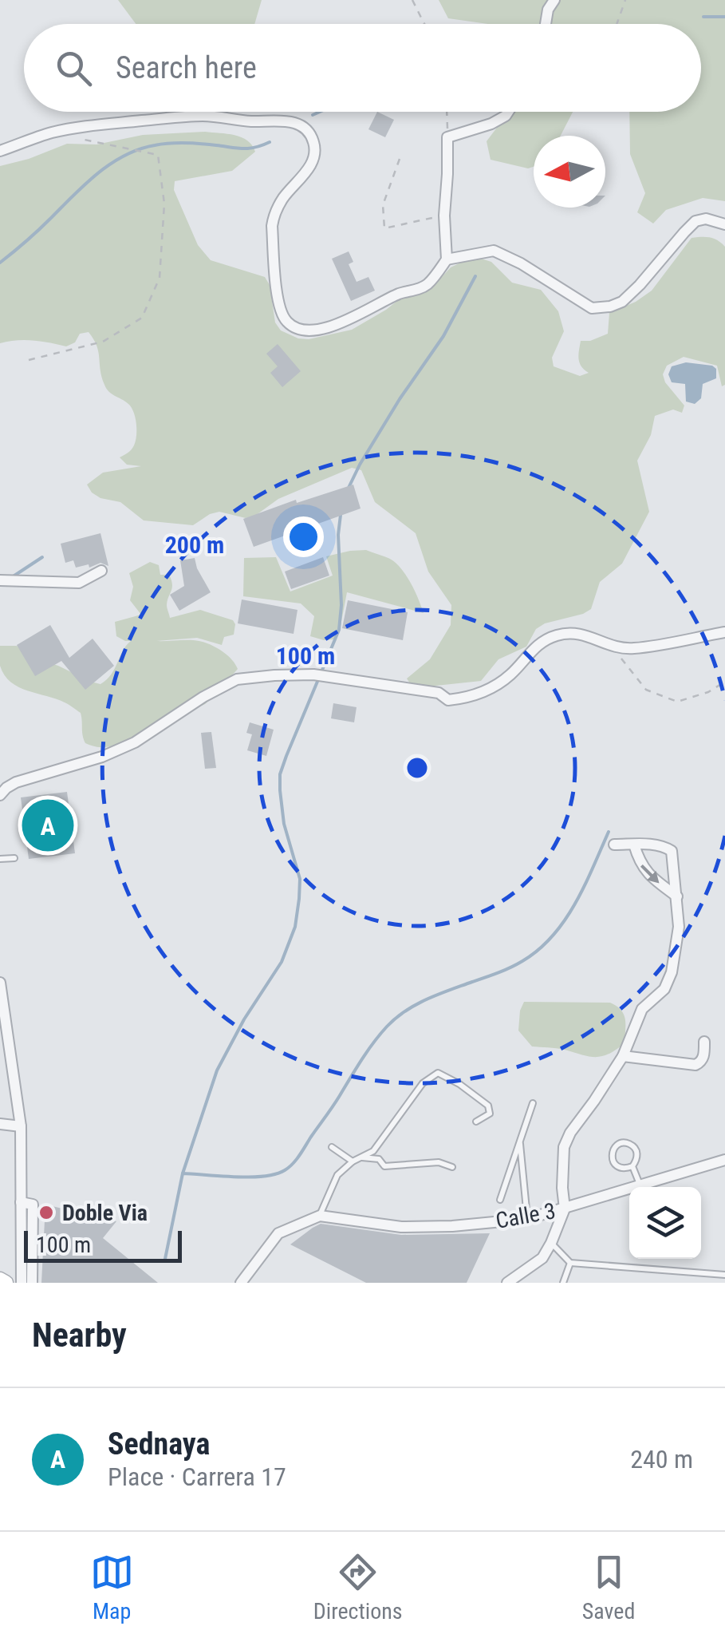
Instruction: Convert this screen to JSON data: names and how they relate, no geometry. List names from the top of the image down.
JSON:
{
  "streets": {
    "street": ["Calle 3"]
  },
  "places": ["Doble Via"],
  "scale_bar": "100 m",
  "north": "left",
  "page": {
    "search": "Search here",
    "pins": "A",
    "scale": "100 m",
    "heading": "Nearby",
    "list": [
      {
        "mark": "A",
        "name": "Sednaya",
        "note": "Place · Carrera 17",
        "value": "240 m"
      }
    ],
    "nav": ["Map", "Directions", "Saved"]
  },
  "rings": ["200 m", "100 m"]
}
